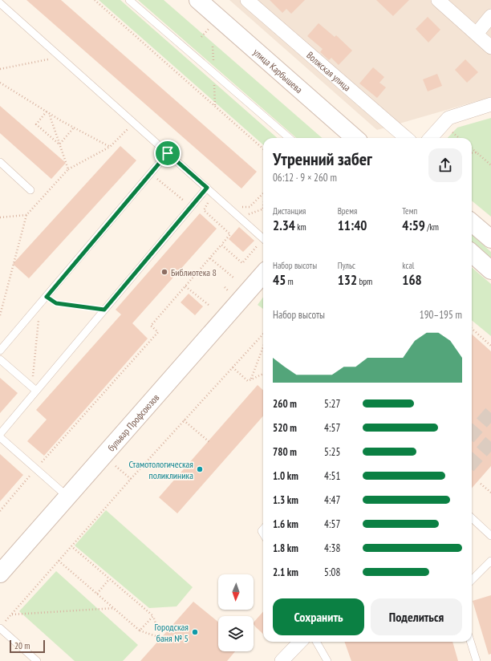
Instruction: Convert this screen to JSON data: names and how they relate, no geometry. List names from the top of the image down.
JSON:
{
  "streets": {
    "street": ["улица Карбышева", "Волжская улица", "бульвар Профсоюзов"]
  },
  "places": ["Библиотека 8", "Стамотологическая поликлиника", "Городская баня № 5"],
  "scale_bar": "20 m",
  "north": "bottom",
  "page": {
    "heading": ["Утренний забег", "06:12 · 9 × 260 m"],
    "stats": [
      ["Дистанция", "2.34 km"],
      ["Время", "11:40"],
      ["Темп", "4:59 /km"],
      ["Набор высоты", "45 m"],
      ["Пульс", "132 bpm"],
      ["kcal", "168"]
    ],
    "chart": ["Набор высоты", "190–195 m"],
    "list": [
      {
        "name": "260 m",
        "note": "5:27"
      },
      {
        "name": "520 m",
        "note": "4:57"
      },
      {
        "name": "780 m",
        "note": "5:25"
      },
      {
        "name": "1.0 km",
        "note": "4:51"
      },
      {
        "name": "1.3 km",
        "note": "4:47"
      },
      {
        "name": "1.6 km",
        "note": "4:57"
      },
      {
        "name": "1.8 km",
        "note": "4:38"
      },
      {
        "name": "2.1 km",
        "note": "5:08"
      }
    ],
    "buttons": ["Сохранить", "Поделиться"],
    "scale": "20 m"
  }
}
